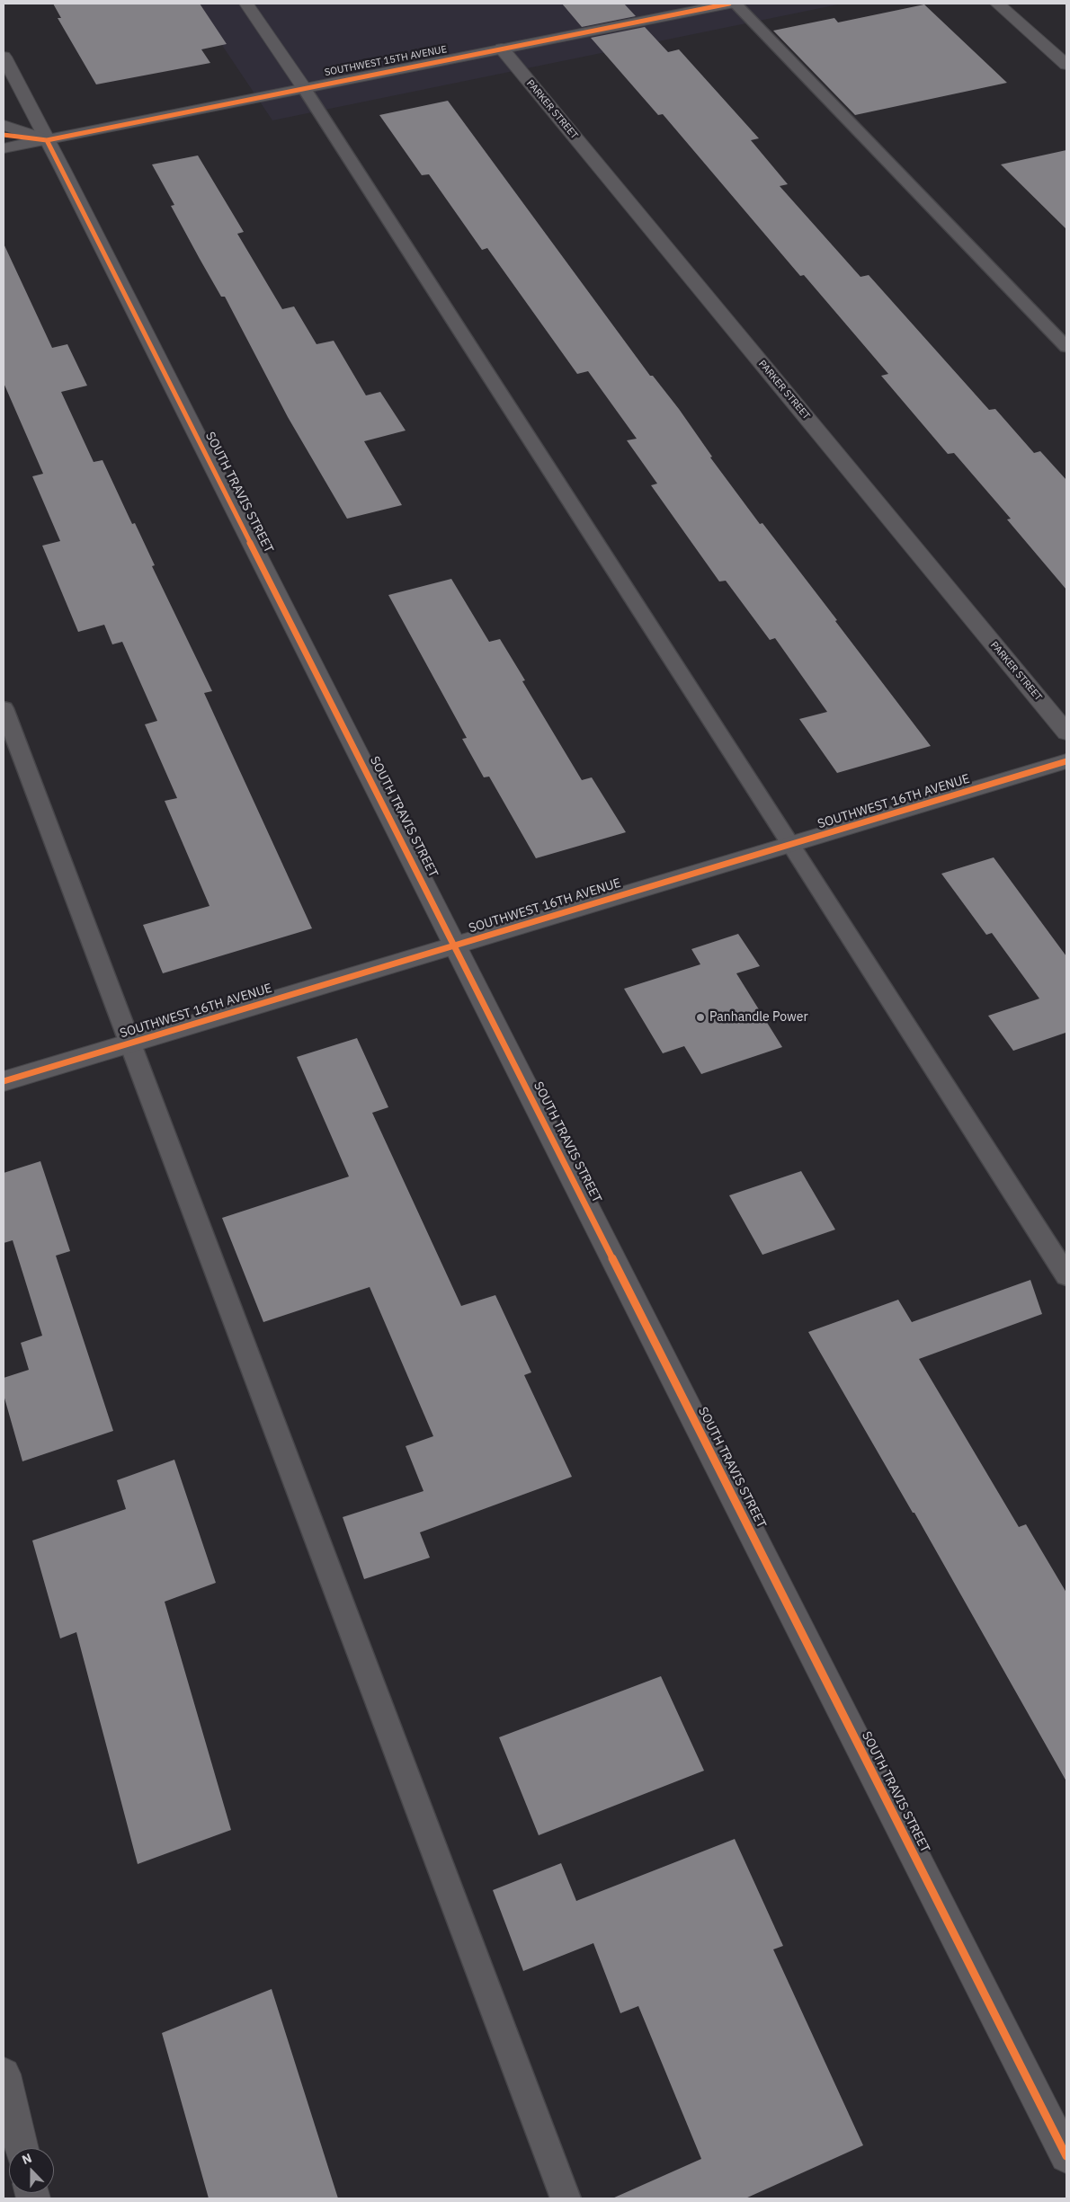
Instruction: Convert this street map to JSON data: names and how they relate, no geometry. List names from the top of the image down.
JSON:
{
  "streets": {
    "street": [
      "SOUTHWEST 15TH AVENUE",
      "PARKER STREET",
      "SOUTH TRAVIS STREET",
      "SOUTHWEST 16TH AVENUE"
    ]
  },
  "crossings": [
    ["SOUTHWEST 15TH AVENUE", "PARKER STREET"],
    ["SOUTHWEST 15TH AVENUE", "SOUTH TRAVIS STREET"],
    ["SOUTH TRAVIS STREET", "SOUTHWEST 16TH AVENUE"]
  ],
  "places": ["Panhandle Power"],
  "north": "top"
}
